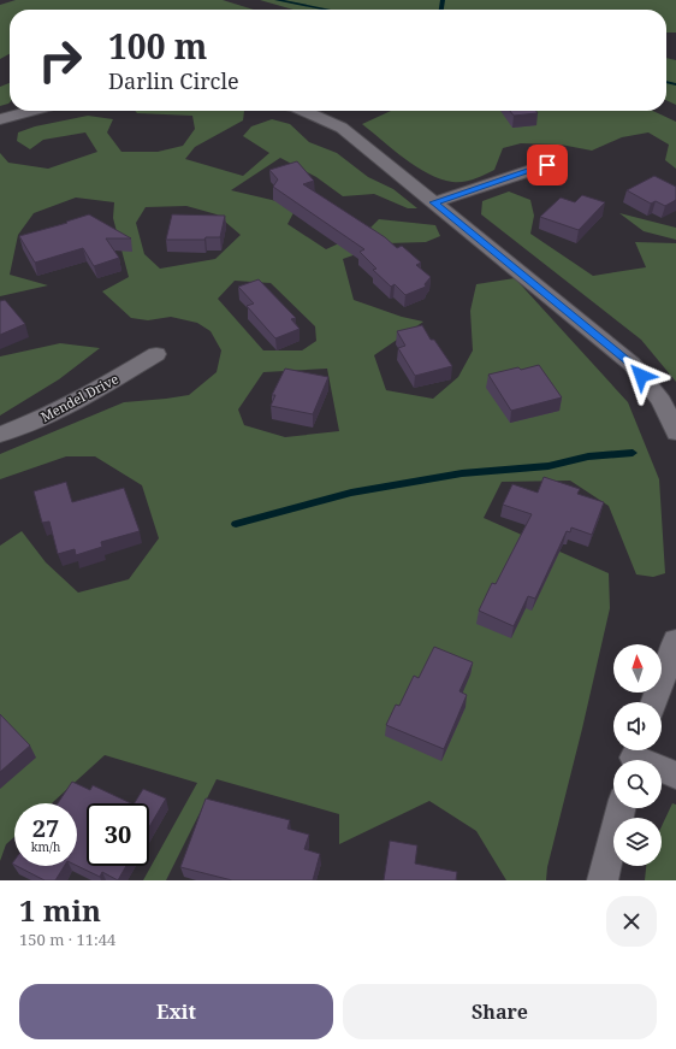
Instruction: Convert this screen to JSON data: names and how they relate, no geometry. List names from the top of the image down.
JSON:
{
  "streets": {
    "street": ["Mendel Drive"]
  },
  "north": "top",
  "page": {
    "turn": ["100 m", "Darlin Circle"],
    "speed": "27 km/h",
    "limit": "30",
    "heading": ["1 min", "150 m · 11:44"],
    "buttons": ["Exit", "Share"]
  }
}
